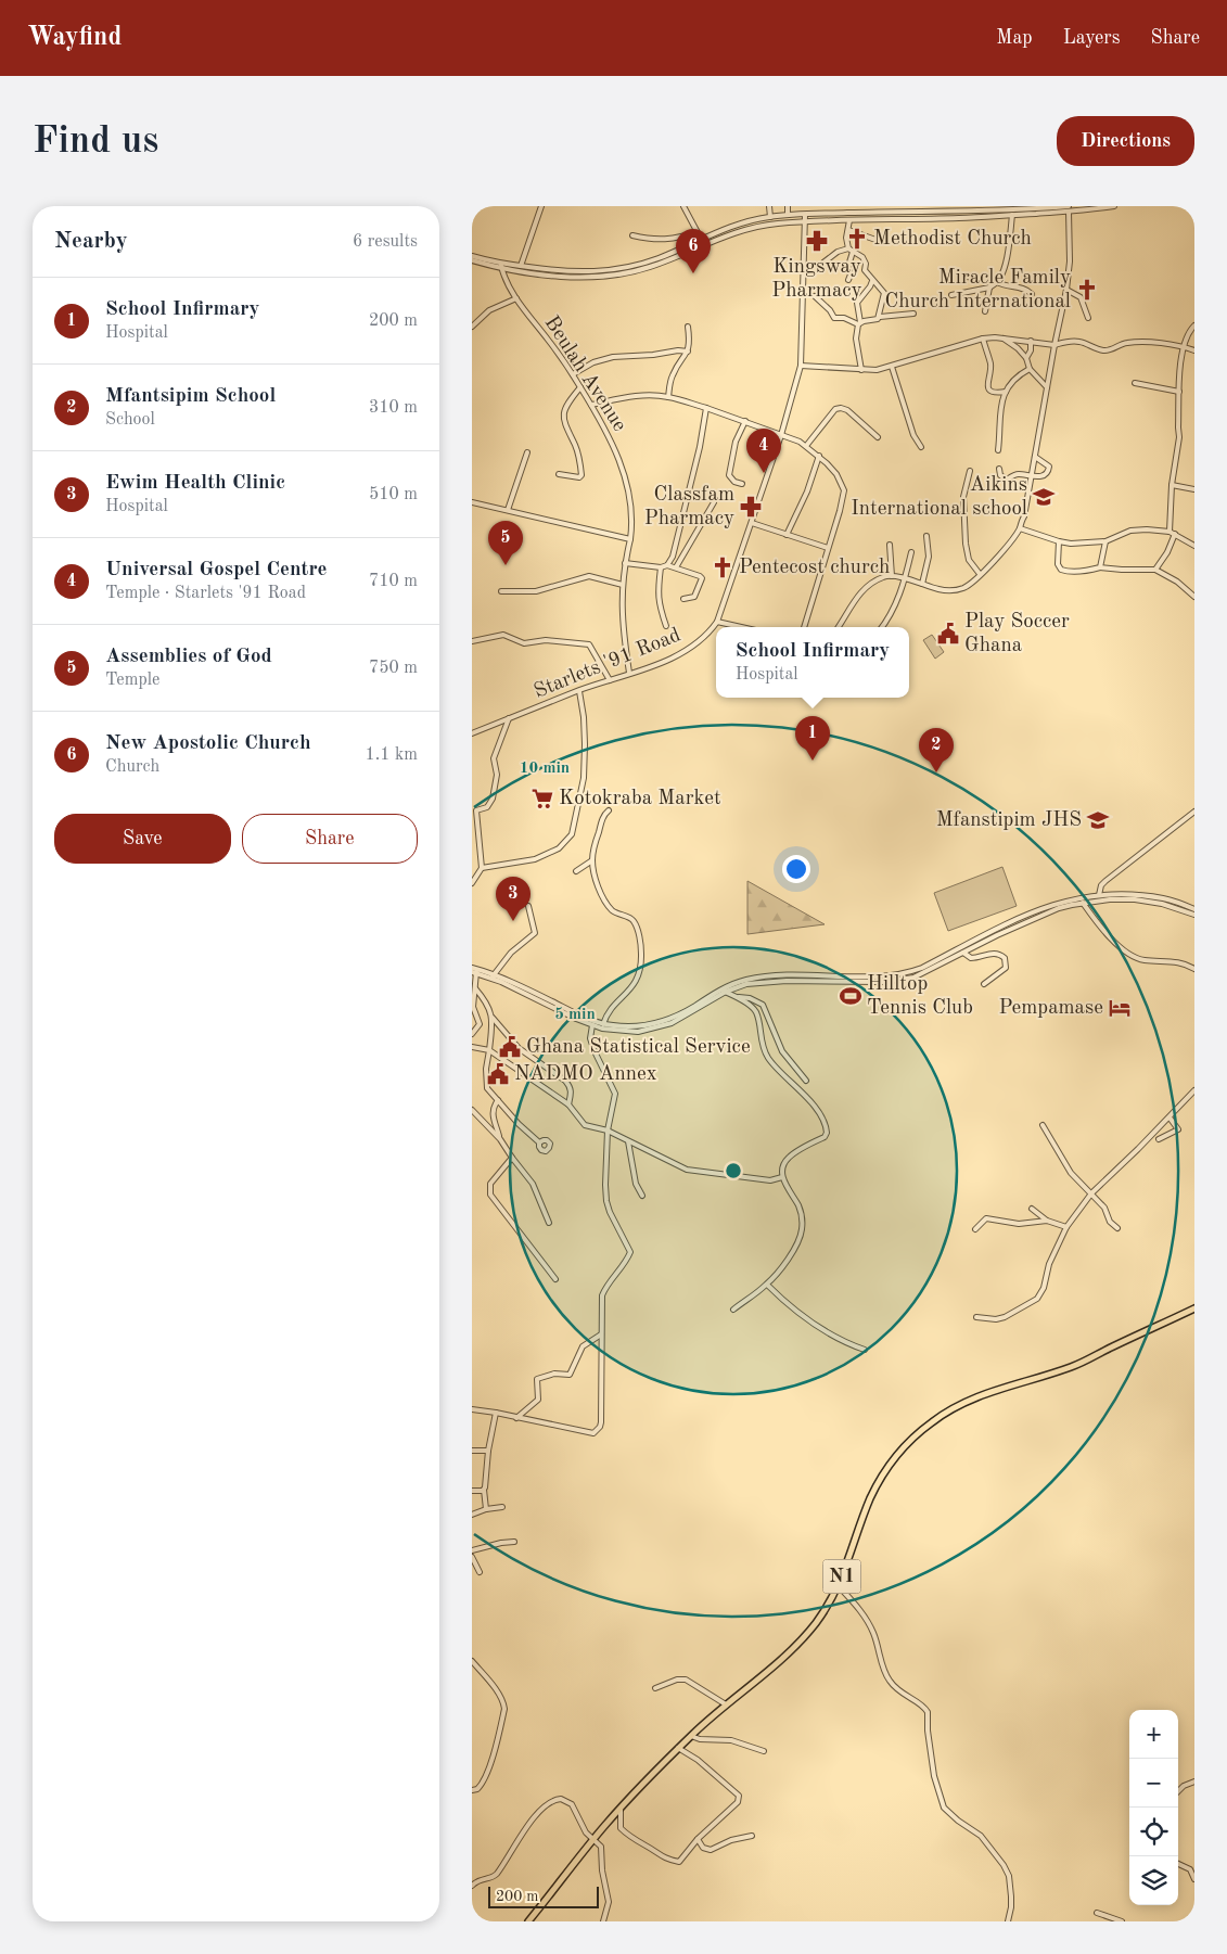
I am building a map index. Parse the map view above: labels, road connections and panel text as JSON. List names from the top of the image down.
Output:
{
  "streets": {
    "highway": ["N1"],
    "street": ["Beulah Avenue", "Starlets '91 Road"]
  },
  "crossings": [
    ["Beulah Avenue", "Starlets '91 Road"]
  ],
  "places": {
    "church": ["Methodist Church", "Miracle Family Church International", "Pentecost church"],
    "pharmacy": ["Kingsway Pharmacy", "Classfam Pharmacy"],
    "school or university": ["Aikins International school", "Mfanstipim JHS"],
    "public building": ["Play Soccer Ghana", "Ghana Statistical Service", "NADMO Annex"],
    "supermarket": ["Kotokraba Market"],
    "sports": ["Hilltop Tennis Club"],
    "hotel": ["Pempamase"]
  },
  "scale_bar": "200 m",
  "page": {
    "header": "Wayfind",
    "nav": ["Map", "Layers", "Share"],
    "buttons": [
      "Directions",
      ["Save", "Share"]
    ],
    "title": "Find us",
    "heading": ["Nearby", "6 results"],
    "pins": [
      "6",
      "4",
      "5",
      "1",
      "2",
      "3"
    ],
    "list": [
      {
        "mark": "1",
        "name": "School Infirmary",
        "note": "Hospital",
        "value": "200 m"
      },
      {
        "mark": "2",
        "name": "Mfantsipim School",
        "note": "School",
        "value": "310 m"
      },
      {
        "mark": "3",
        "name": "Ewim Health Clinic",
        "note": "Hospital",
        "value": "510 m"
      },
      {
        "mark": "4",
        "name": "Universal Gospel Centre",
        "note": "Temple · Starlets '91 Road",
        "value": "710 m"
      },
      {
        "mark": "5",
        "name": "Assemblies of God",
        "note": "Temple",
        "value": "750 m"
      },
      {
        "mark": "6",
        "name": "New Apostolic Church",
        "note": "Church",
        "value": "1.1 km"
      }
    ],
    "popup": ["School Infirmary", "Hospital"],
    "map_buttons": ["+", "−"],
    "scale": "200 m"
  },
  "rings": ["10 min", "5 min"]
}
